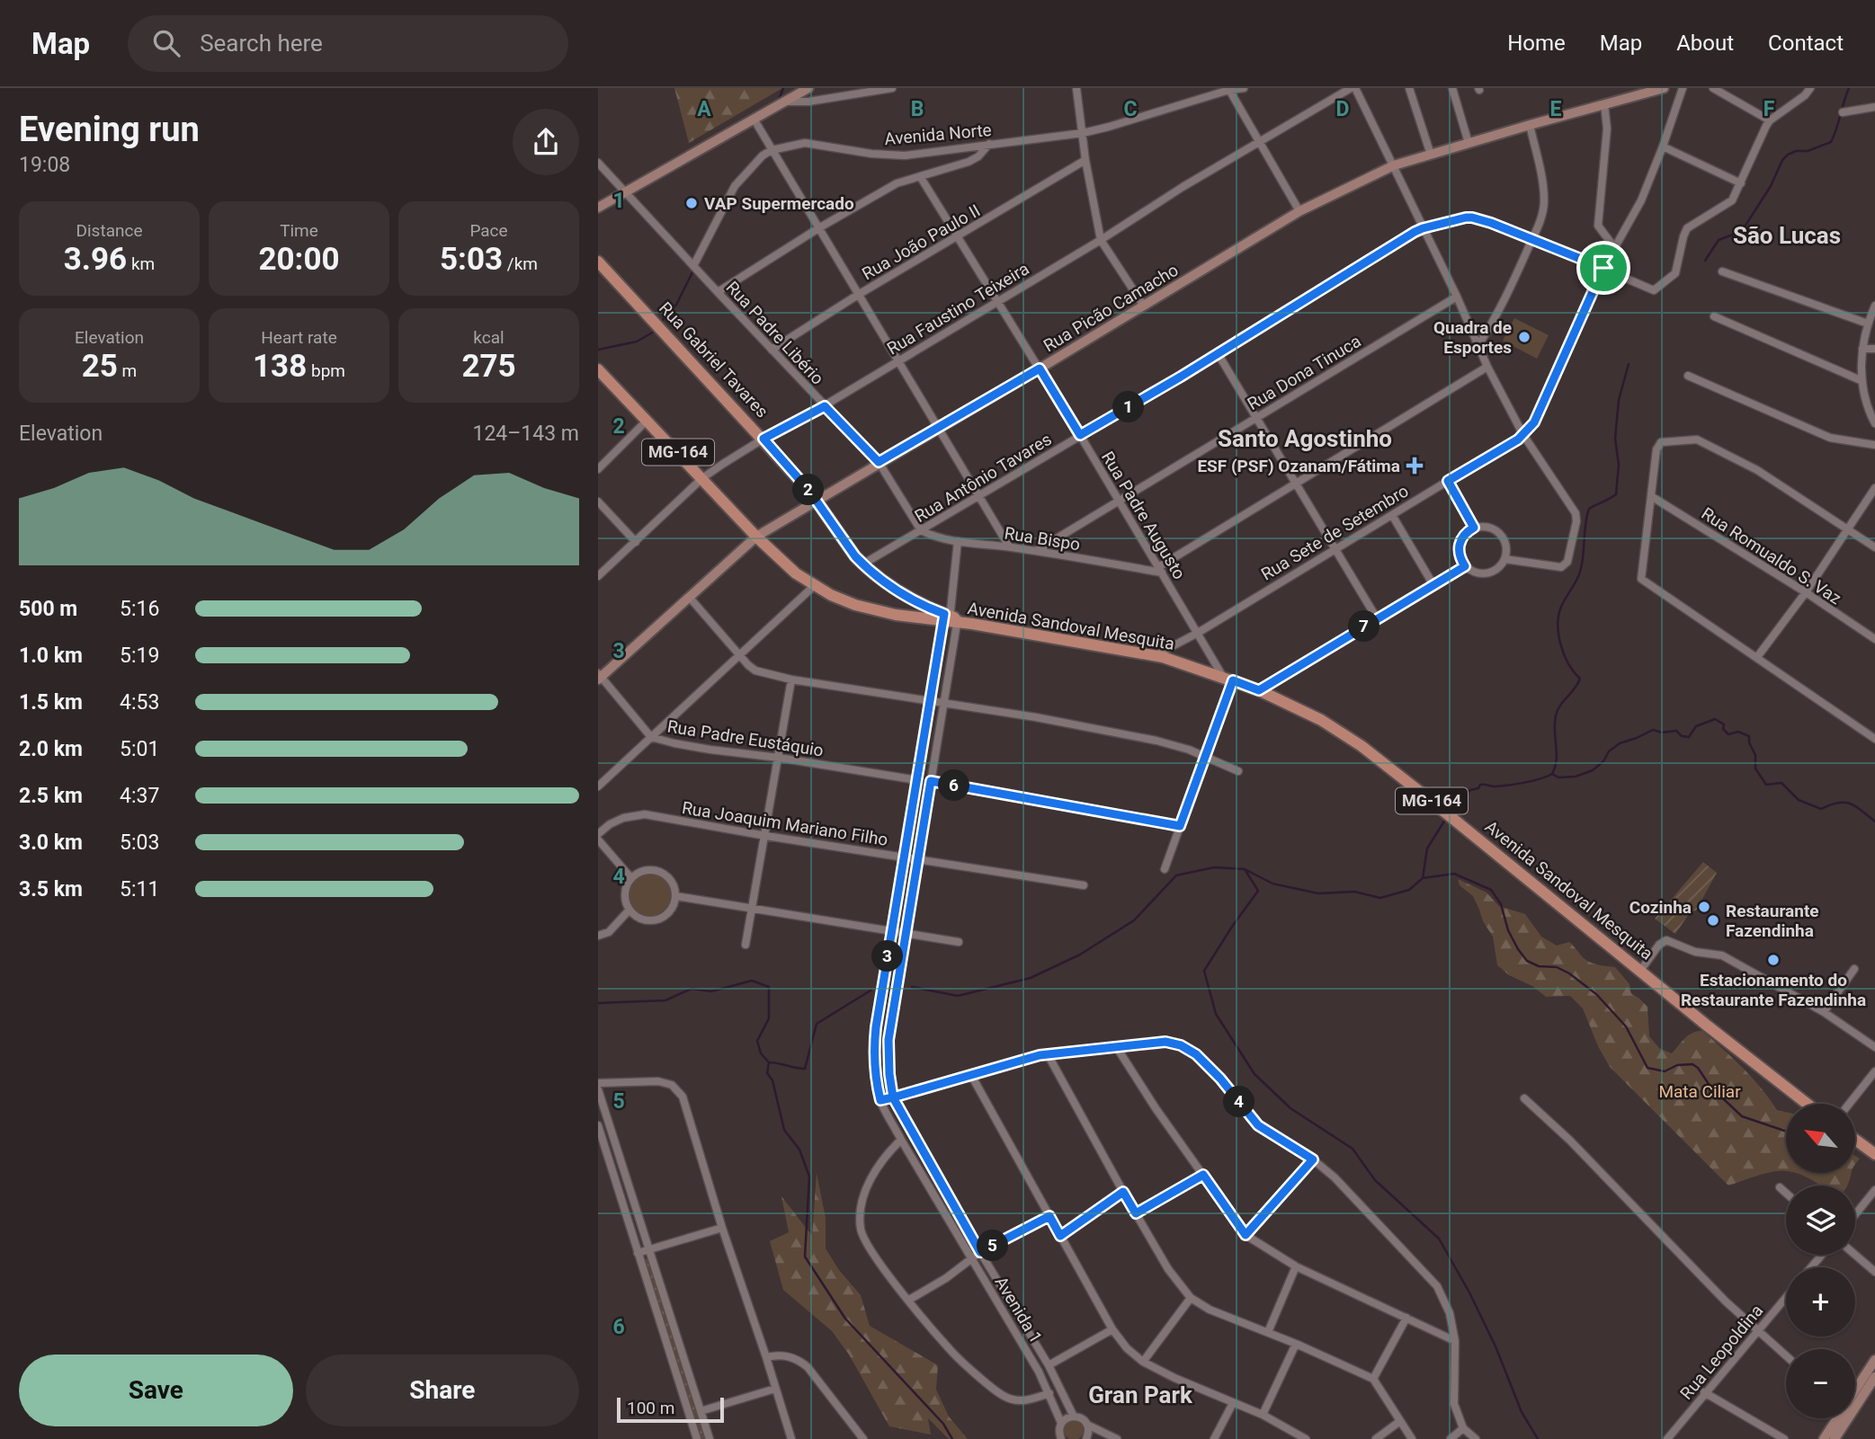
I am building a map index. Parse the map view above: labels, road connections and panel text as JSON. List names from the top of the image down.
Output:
{
  "streets": {
    "main road": ["Rua Gabriel Tavares", "MG-164", "Avenida Sandoval Mesquita"],
    "street": [
      "Avenida Norte",
      "Rua João Paulo II",
      "Rua Picão Camacho",
      "Rua Faustino Teixeira",
      "Rua Padre Libério",
      "Rua Dona Tinuca",
      "Rua Antônio Tavares",
      "Rua Padre Augusto",
      "Rua Sete de Setembro",
      "Rua Bispo",
      "Rua Romualdo S. Vaz",
      "Rua Padre Eustáquio",
      "Rua Joaquim Mariano Filho",
      "Avenida 1",
      "Rua Leopoldina"
    ]
  },
  "crossings": [
    ["Avenida Norte", "Rua Padre Libério"],
    ["Rua João Paulo II", "Rua Padre Libério"],
    ["Rua João Paulo II", "Rua Padre Augusto"],
    ["Rua Picão Camacho", "Rua Padre Libério"],
    ["Rua Picão Camacho", "Rua Gabriel Tavares"],
    ["Rua Picão Camacho", "MG-164"],
    ["Rua Picão Camacho", "Rua Padre Augusto"],
    ["Rua Picão Camacho", "Avenida Sandoval Mesquita"],
    ["Rua Picão Camacho", "Rua Padre Eustáquio"],
    ["Rua Faustino Teixeira", "Rua Padre Libério"],
    ["Rua Faustino Teixeira", "Rua Gabriel Tavares"],
    ["Rua Faustino Teixeira", "MG-164"],
    ["Rua Faustino Teixeira", "Rua Padre Augusto"],
    ["Rua Padre Libério", "Rua Antônio Tavares"],
    ["Rua Padre Libério", "Rua Bispo"],
    ["Rua Gabriel Tavares", "Rua Antônio Tavares"],
    ["Rua Gabriel Tavares", "Avenida Sandoval Mesquita"],
    ["Rua Gabriel Tavares", "Avenida 1"],
    ["Rua Dona Tinuca", "Rua Padre Augusto"],
    ["Rua Dona Tinuca", "Rua Bispo"],
    ["MG-164", "Avenida Sandoval Mesquita"],
    ["Rua Antônio Tavares", "Rua Padre Augusto"],
    ["Rua Antônio Tavares", "Rua Sete de Setembro"],
    ["Rua Antônio Tavares", "Rua Bispo"],
    ["Rua Padre Augusto", "Rua Sete de Setembro"],
    ["Rua Padre Augusto", "Rua Bispo"],
    ["Rua Padre Augusto", "Avenida Sandoval Mesquita"],
    ["Rua Sete de Setembro", "Avenida Sandoval Mesquita"],
    ["Avenida Sandoval Mesquita", "Avenida 1"],
    ["Rua Padre Eustáquio", "Avenida 1"],
    ["Rua Joaquim Mariano Filho", "Avenida 1"]
  ],
  "districts": ["São Lucas", "Santo Agostinho", "Gran Park"],
  "parks": ["Mata Ciliar"],
  "places": {
    "other": [
      "VAP Supermercado",
      "Quadra de Esportes",
      "Cozinha",
      "Restaurante Fazendinha",
      "Estacionamento do Restaurante Fazendinha"
    ],
    "health": ["ESF (PSF) Ozanam/Fátima"]
  },
  "scale_bar": "100 m",
  "north": "top left",
  "page": {
    "header": "Map",
    "search": "Search here",
    "nav": [
      "Home",
      "Map",
      "About",
      "Contact"
    ],
    "heading": ["Evening run", "19:08"],
    "stats": [
      ["Distance", "3.96 km"],
      ["Time", "20:00"],
      ["Pace", "5:03 /km"],
      ["Elevation", "25 m"],
      ["Heart rate", "138 bpm"],
      ["kcal", "275"]
    ],
    "pins": [
      "1",
      "2",
      "7",
      "6",
      "3",
      "4",
      "5"
    ],
    "chart": ["Elevation", "124–143 m"],
    "list": [
      {
        "name": "500 m",
        "note": "5:16"
      },
      {
        "name": "1.0 km",
        "note": "5:19"
      },
      {
        "name": "1.5 km",
        "note": "4:53"
      },
      {
        "name": "2.0 km",
        "note": "5:01"
      },
      {
        "name": "2.5 km",
        "note": "4:37"
      },
      {
        "name": "3.0 km",
        "note": "5:03"
      },
      {
        "name": "3.5 km",
        "note": "5:11"
      }
    ],
    "map_buttons": ["+", "−"],
    "buttons": ["Save", "Share"],
    "scale": "100 m"
  },
  "grid": {
    "columns": [
      "A",
      "B",
      "C",
      "D",
      "E",
      "F"
    ],
    "rows": [
      "1",
      "2",
      "3",
      "4",
      "5",
      "6"
    ]
  }
}
